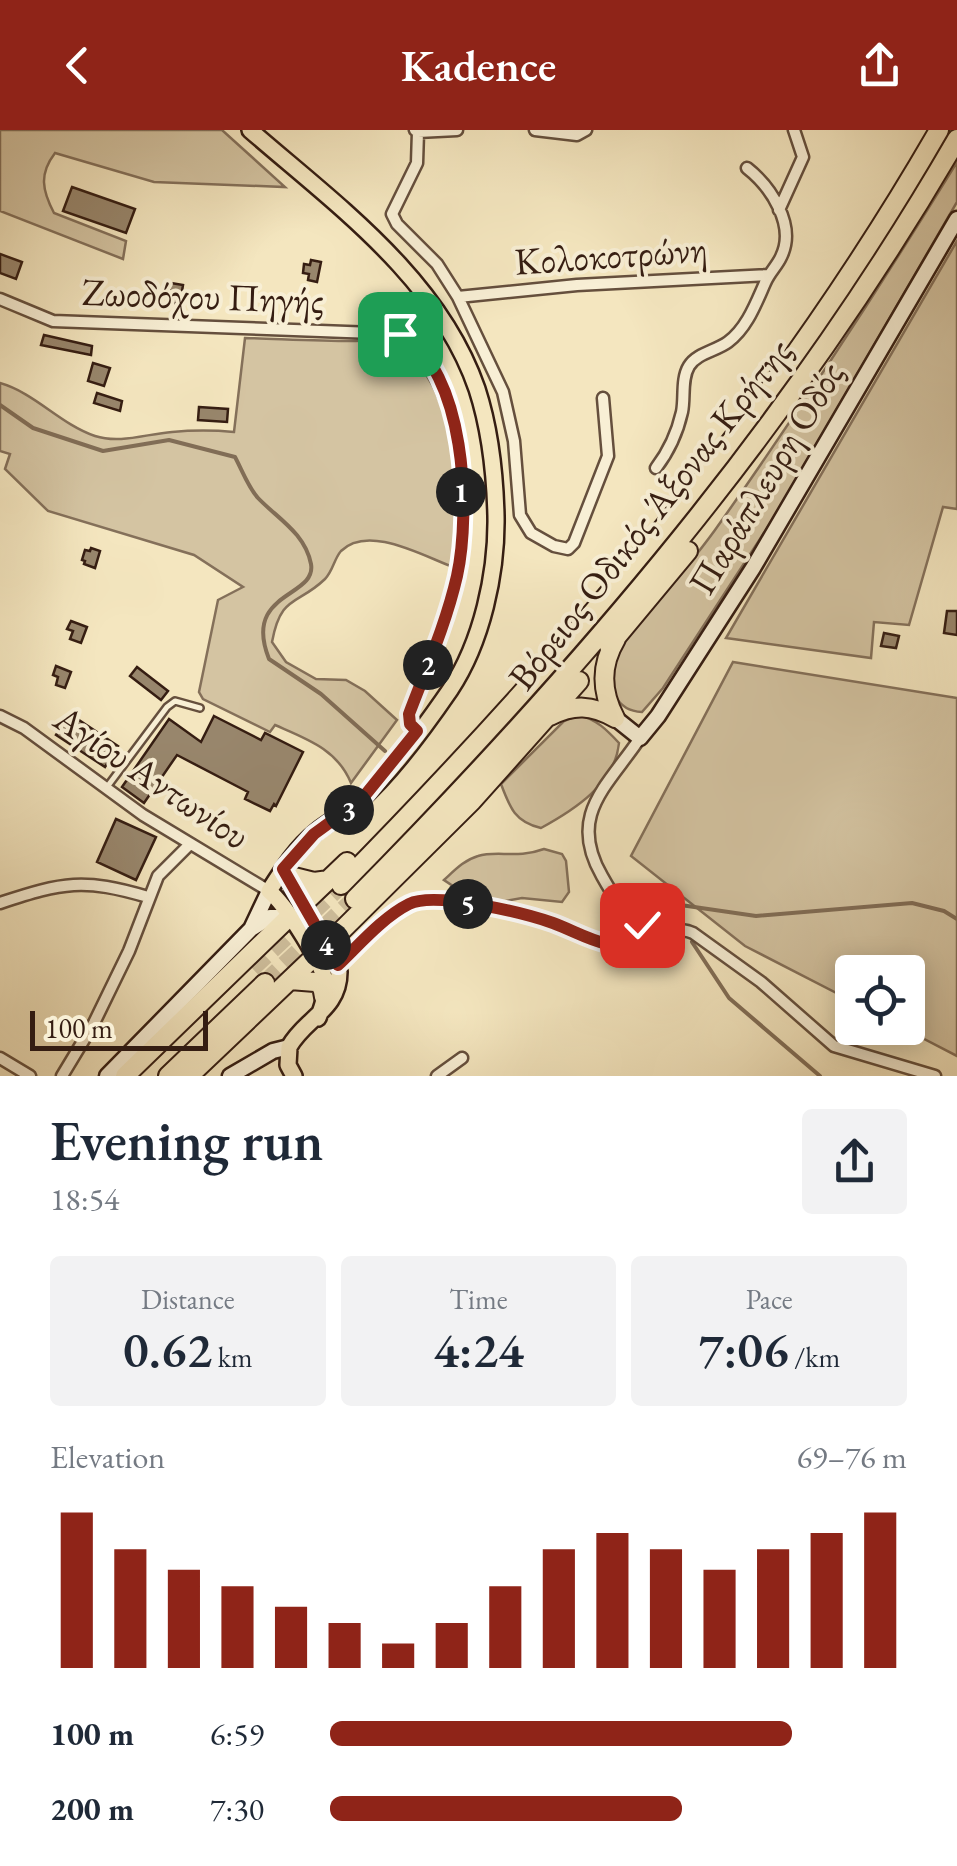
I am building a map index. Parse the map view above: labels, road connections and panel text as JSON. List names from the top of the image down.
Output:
{
  "streets": {
    "highway": ["Βόρειος Οδικός Άξονας Κρήτης"],
    "street": [
      "Κολοκοτρώνη",
      "Ζωοδόχου Πηγής",
      "Παράπλευρη Οδός",
      "Αγίου Αντωνίου"
    ]
  },
  "scale_bar": "100 m",
  "page": {
    "header": "Kadence",
    "pins": [
      "1",
      "2",
      "3",
      "5",
      "4"
    ],
    "scale": "100 m",
    "heading": ["Evening run", "18:54"],
    "stats": [
      ["Distance", "0.62 km"],
      ["Time", "4:24"],
      ["Pace", "7:06 /km"]
    ],
    "chart": ["Elevation", "69–76 m"],
    "list": [
      {
        "name": "100 m",
        "note": "6:59"
      },
      {
        "name": "200 m",
        "note": "7:30"
      }
    ]
  }
}
